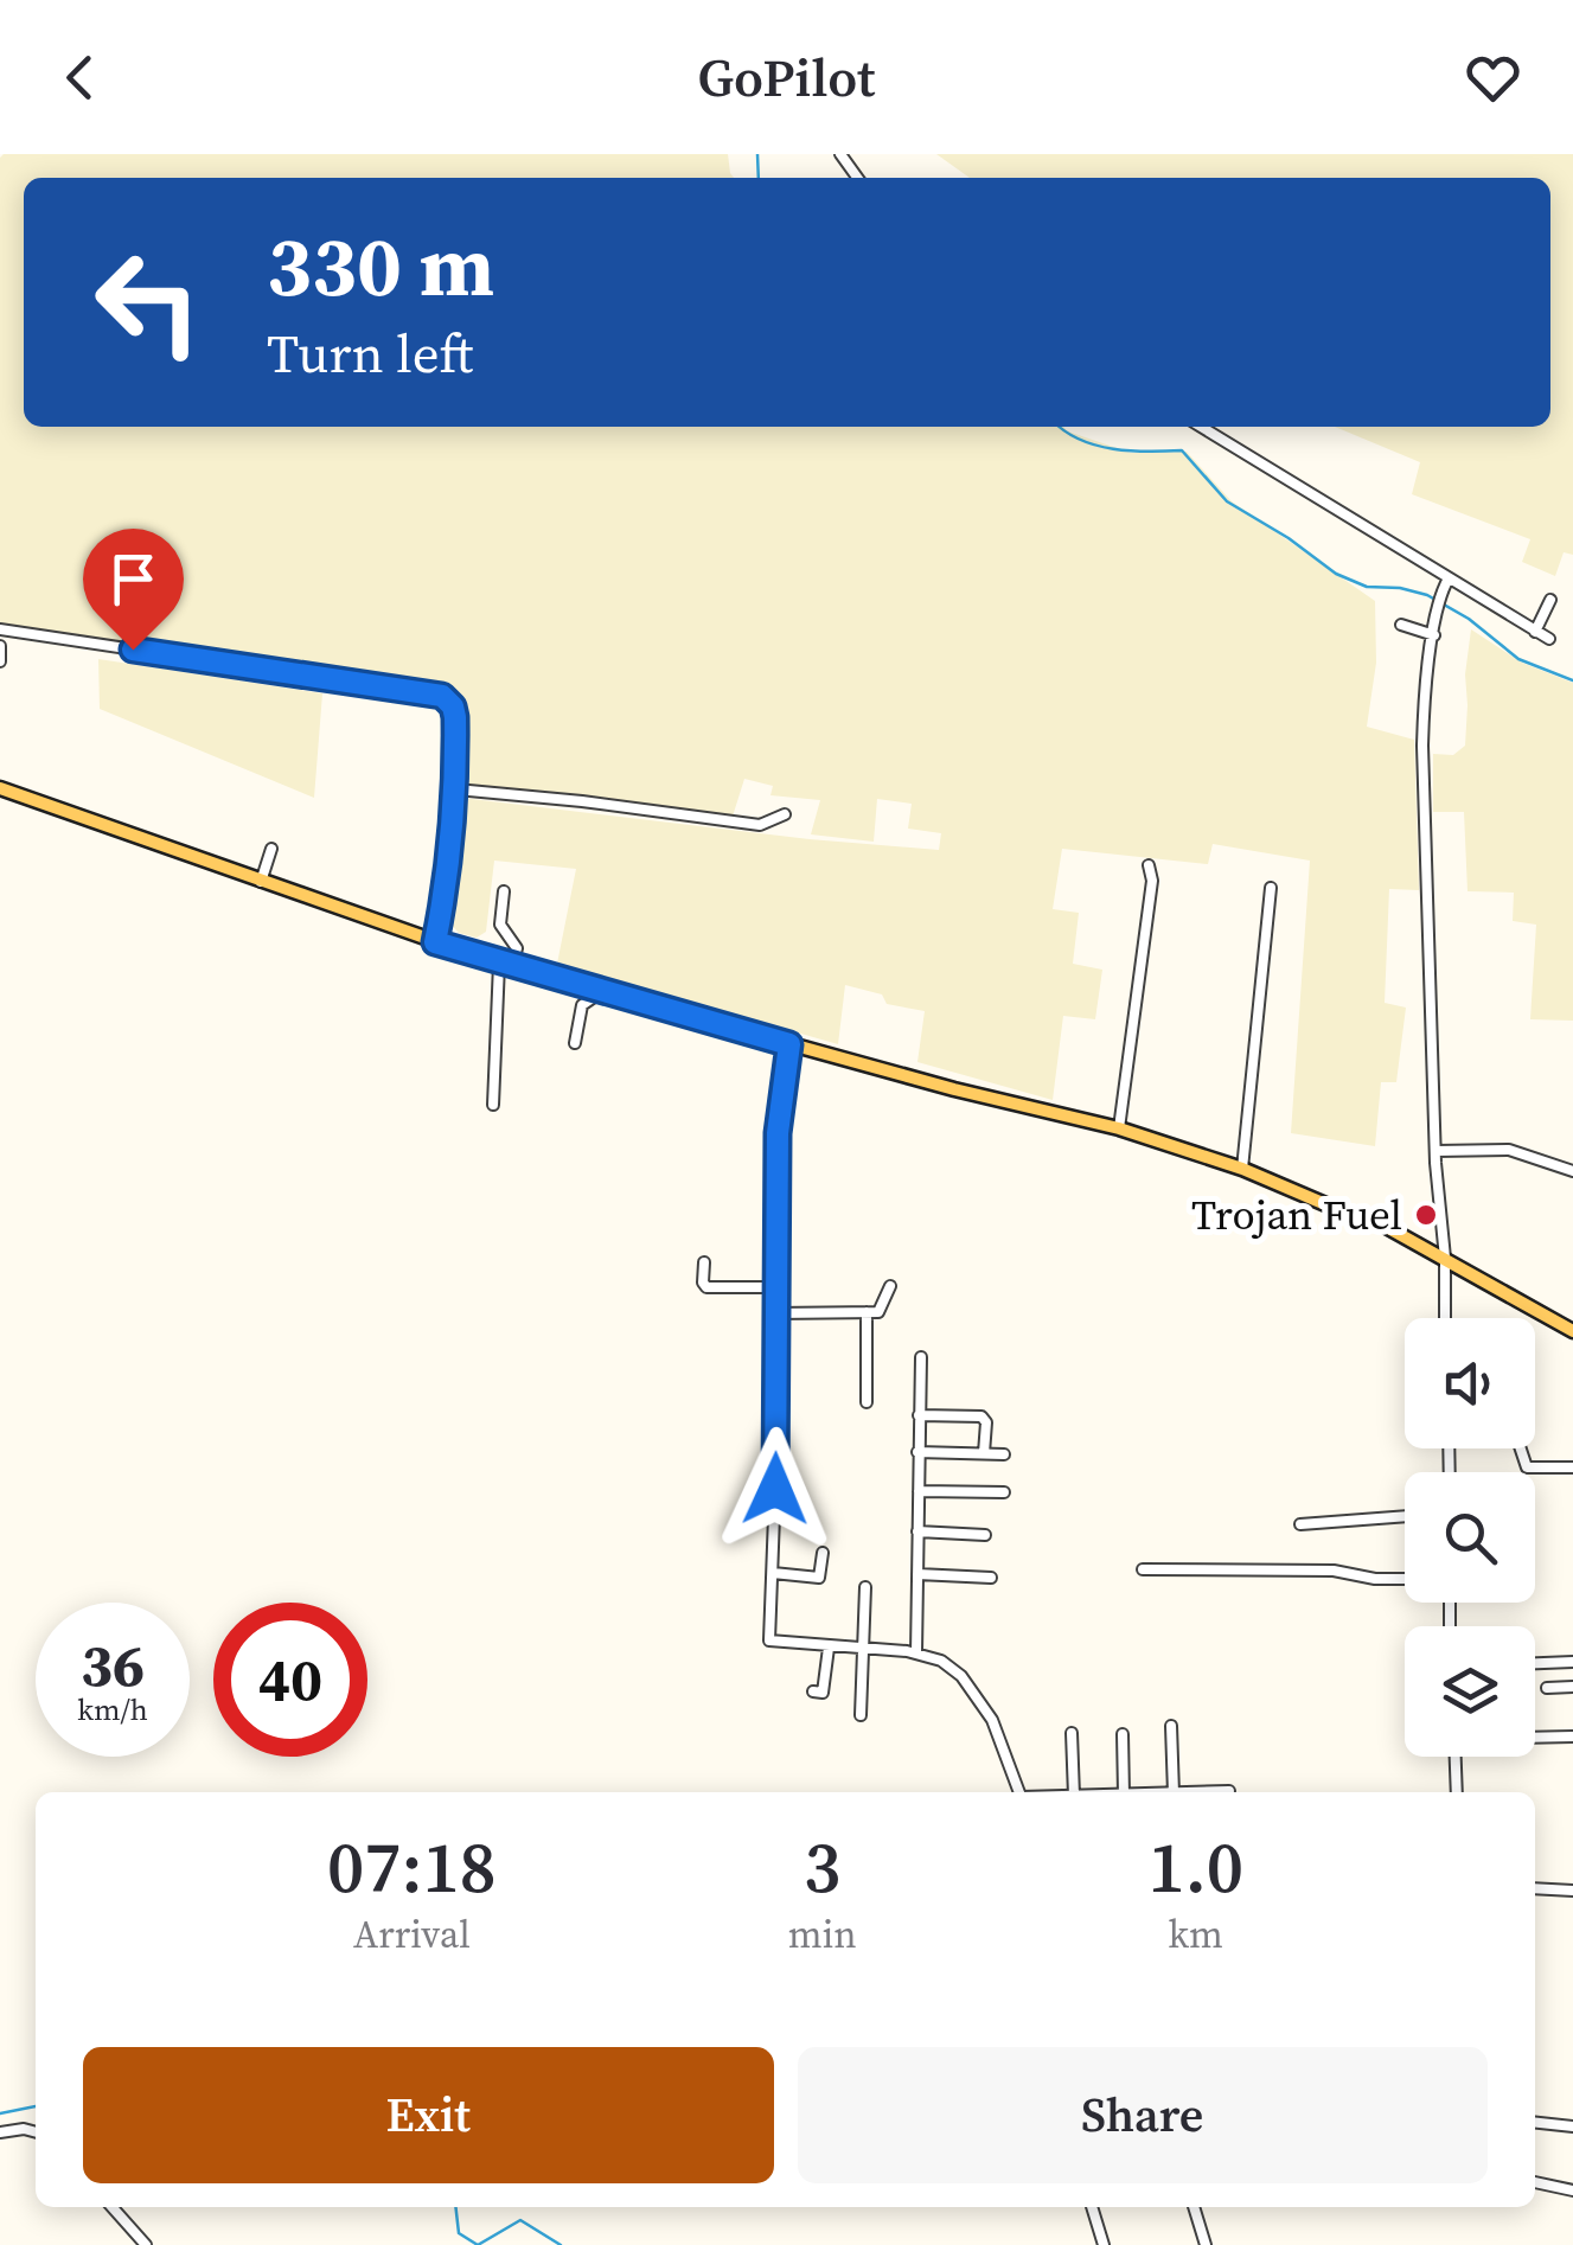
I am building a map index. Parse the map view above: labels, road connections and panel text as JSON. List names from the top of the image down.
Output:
{
  "places": ["Trojan Fuel"],
  "page": {
    "header": "GoPilot",
    "turn": ["330 m", "Turn left"],
    "speed": "36 km/h",
    "limit": "40",
    "eta": [
      "07:18",
      "Arrival",
      "3",
      "min",
      "1.0",
      "km"
    ],
    "buttons": ["Exit", "Share"]
  }
}
